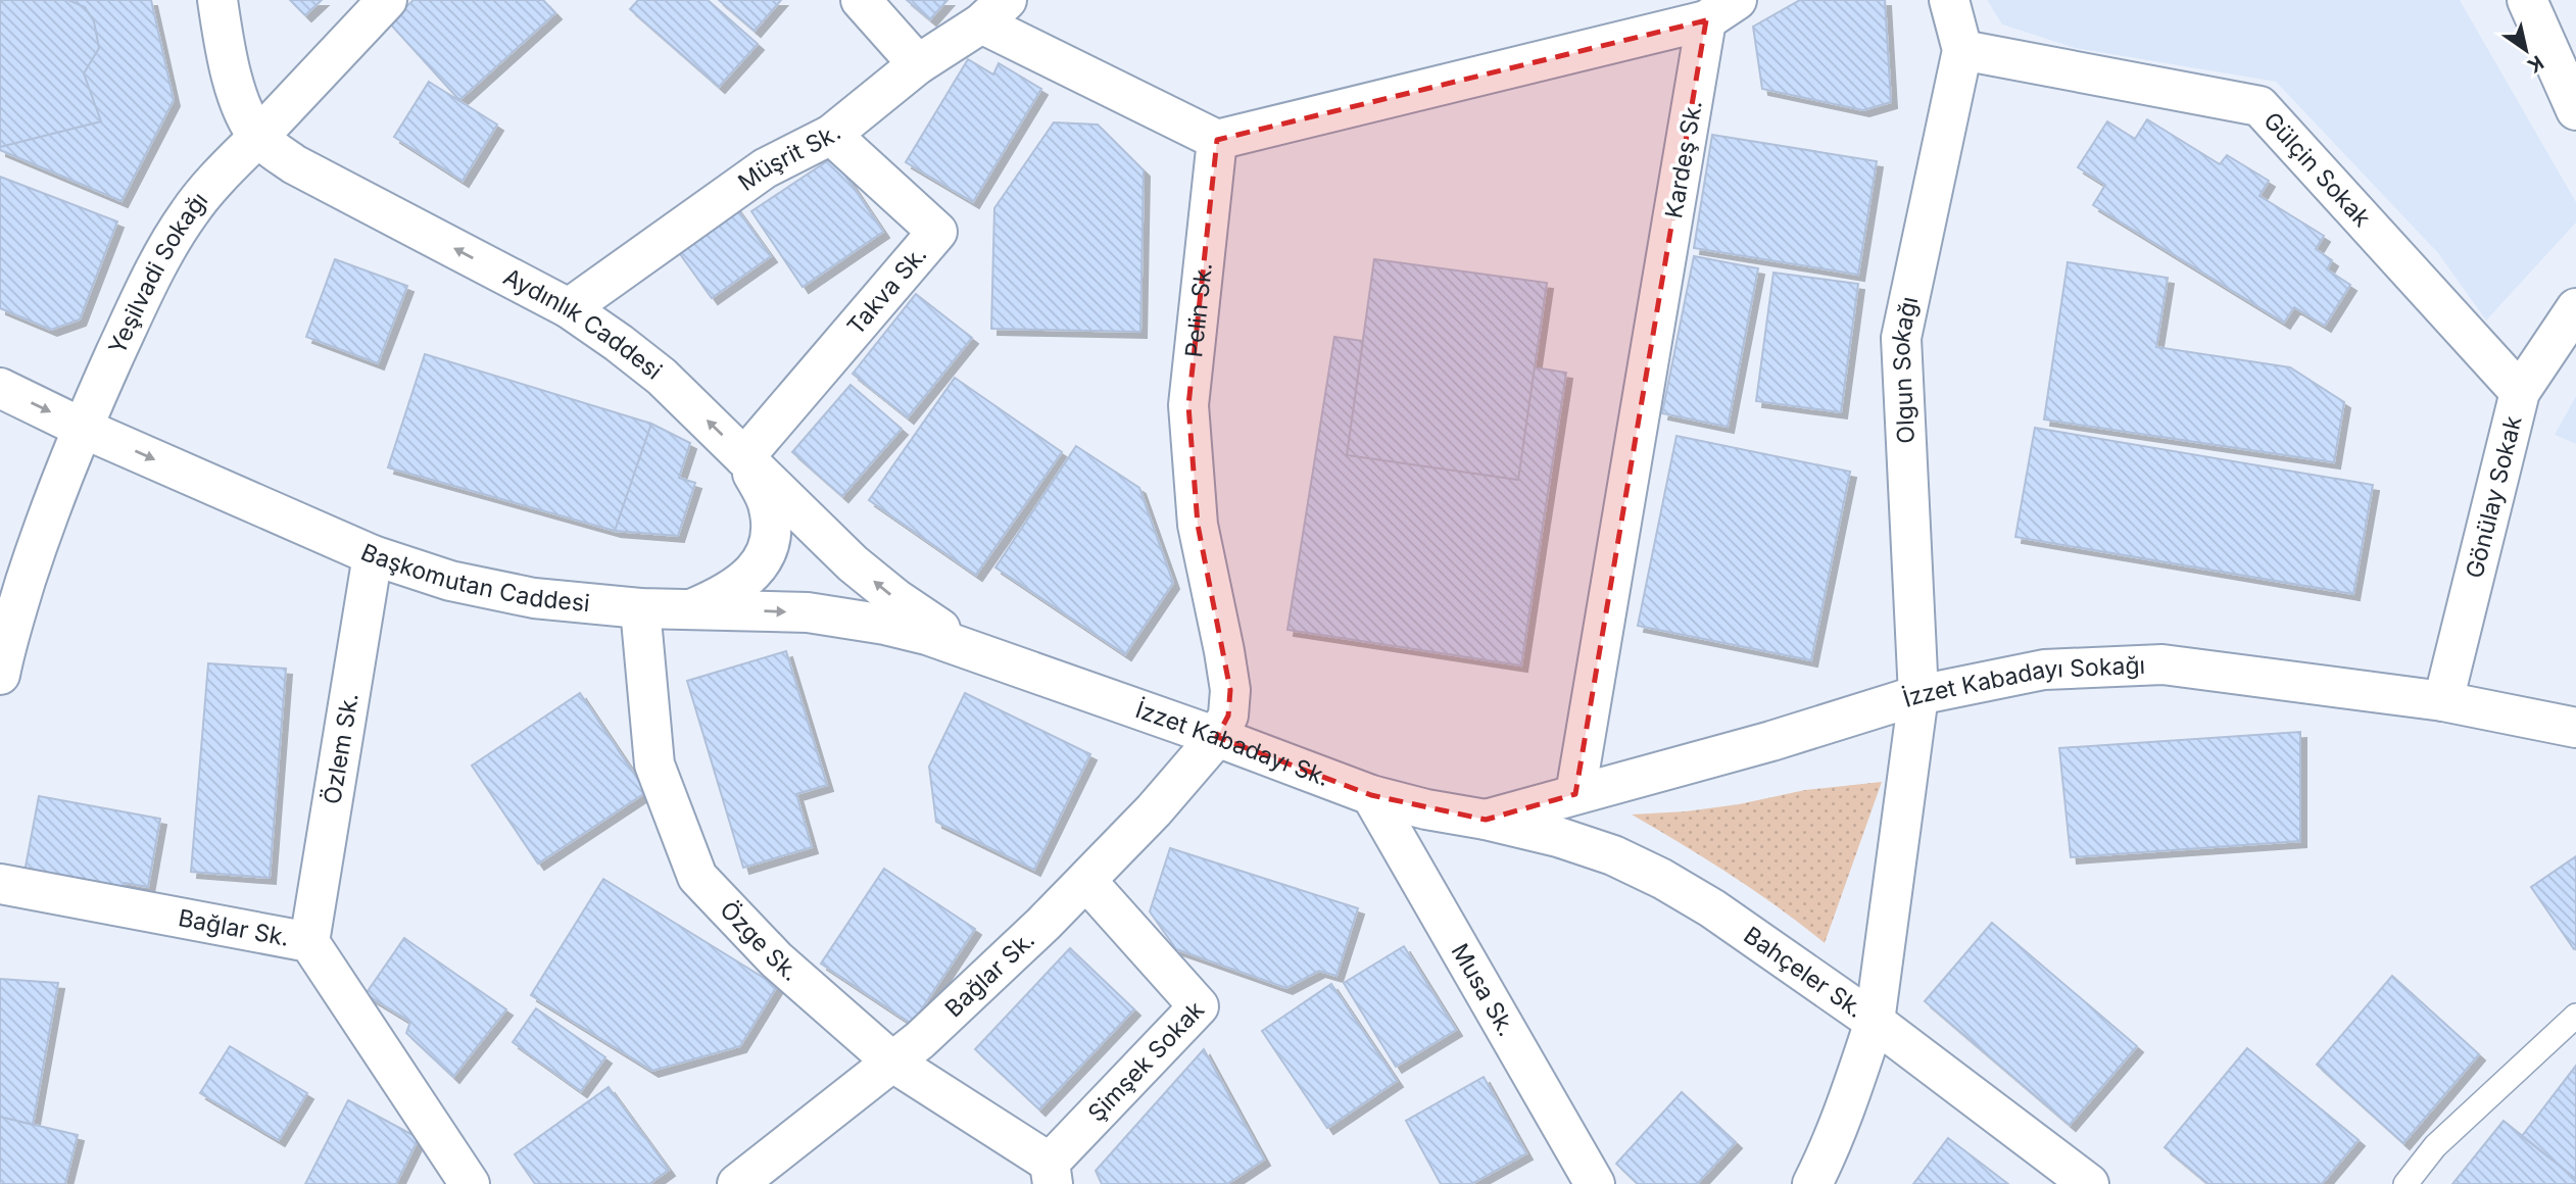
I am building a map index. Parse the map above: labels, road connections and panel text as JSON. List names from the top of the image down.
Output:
{
  "streets": {
    "street": [
      "Müşrit Sk.",
      "Kardeş Sk.",
      "Gülçin Sokak",
      "Yeşilvadi Sokağı",
      "Takva Sk.",
      "Pelin Sk.",
      "Aydınlık Caddesi",
      "Olgun Sokağı",
      "Gönülay Sokak",
      "Başkomutan Caddesi",
      "İzzet Kabadayı Sokağı",
      "İzzet Kabadayı Sk.",
      "Özlem Sk.",
      "Bağlar Sk.",
      "Özge Sk.",
      "Bahçeler Sk.",
      "Musa Sk.",
      "Şimşek Sokak"
    ]
  },
  "crossings": [
    ["Müşrit Sk.", "Takva Sk."],
    ["Müşrit Sk.", "Aydınlık Caddesi"],
    ["Kardeş Sk.", "Pelin Sk."],
    ["Kardeş Sk.", "İzzet Kabadayı Sokağı"],
    ["Gülçin Sokak", "Olgun Sokağı"],
    ["Gülçin Sokak", "Gönülay Sokak"],
    ["Yeşilvadi Sokağı", "Aydınlık Caddesi"],
    ["Yeşilvadi Sokağı", "Başkomutan Caddesi"],
    ["Takva Sk.", "Aydınlık Caddesi"],
    ["Pelin Sk.", "İzzet Kabadayı Sk."],
    ["Pelin Sk.", "Bağlar Sk."],
    ["Aydınlık Caddesi", "Başkomutan Caddesi"],
    ["Aydınlık Caddesi", "İzzet Kabadayı Sk."],
    ["Olgun Sokağı", "İzzet Kabadayı Sokağı"],
    ["Olgun Sokağı", "Bahçeler Sk."],
    ["Gönülay Sokak", "İzzet Kabadayı Sokağı"],
    ["Başkomutan Caddesi", "İzzet Kabadayı Sk."],
    ["Başkomutan Caddesi", "Özlem Sk."],
    ["Başkomutan Caddesi", "Özge Sk."],
    ["İzzet Kabadayı Sokağı", "İzzet Kabadayı Sk."],
    ["İzzet Kabadayı Sokağı", "Bahçeler Sk."],
    ["İzzet Kabadayı Sk.", "Bağlar Sk."],
    ["İzzet Kabadayı Sk.", "Bahçeler Sk."],
    ["İzzet Kabadayı Sk.", "Musa Sk."],
    ["Özlem Sk.", "Bağlar Sk."],
    ["Bağlar Sk.", "Özge Sk."],
    ["Bağlar Sk.", "Şimşek Sokak"],
    ["Özge Sk.", "Şimşek Sokak"]
  ],
  "one_way": ["Aydınlık Caddesi", "Başkomutan Caddesi"],
  "north": "bottom right"
}
